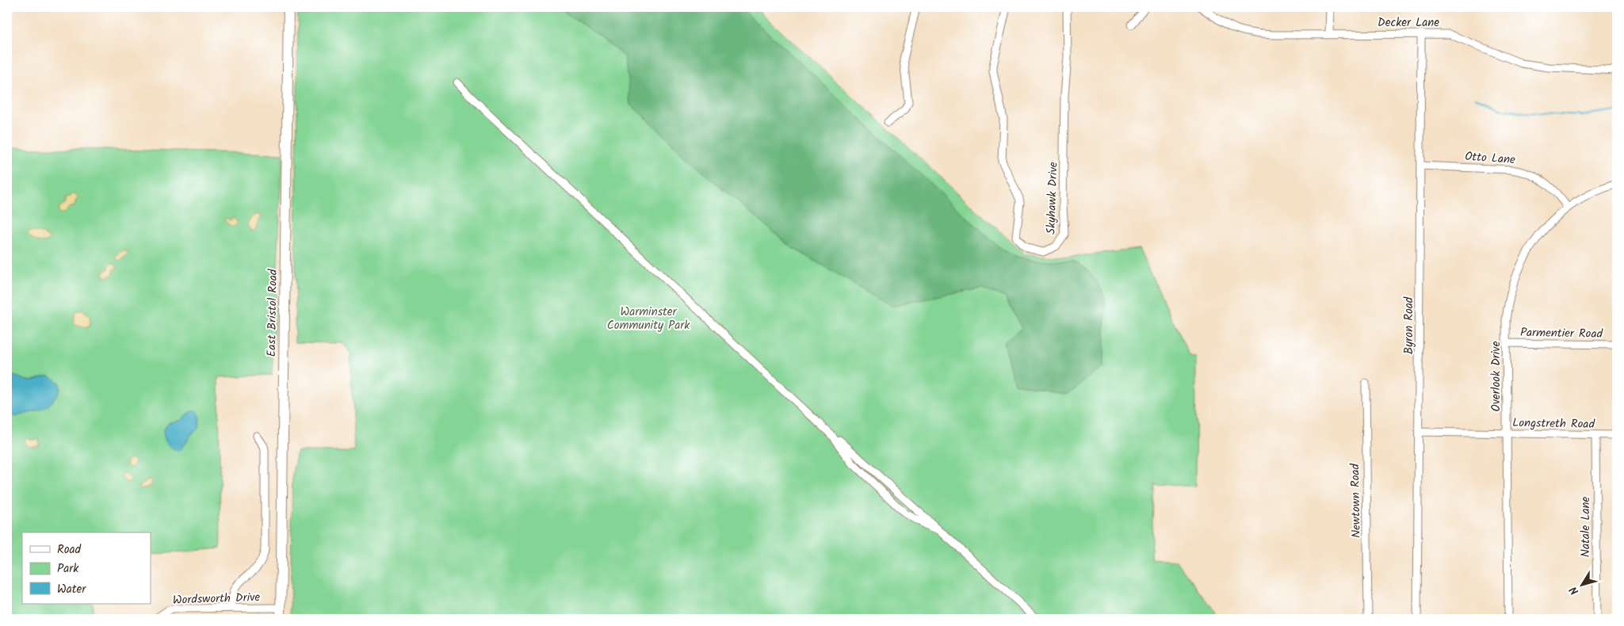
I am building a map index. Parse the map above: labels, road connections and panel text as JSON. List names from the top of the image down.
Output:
{
  "streets": {
    "main road": ["East Bristol Road"],
    "street": [
      "Decker Lane",
      "Otto Lane",
      "Skyhawk Drive",
      "Byron Road",
      "Parmentier Road",
      "Overlook Drive",
      "Longstreth Road",
      "Newtown Road",
      "Natale Lane",
      "Wordsworth Drive"
    ]
  },
  "crossings": [
    ["Decker Lane", "Byron Road"],
    ["Otto Lane", "Byron Road"],
    ["Otto Lane", "Overlook Drive"],
    ["East Bristol Road", "Wordsworth Drive"],
    ["Byron Road", "Longstreth Road"],
    ["Parmentier Road", "Overlook Drive"],
    ["Overlook Drive", "Longstreth Road"],
    ["Longstreth Road", "Natale Lane"]
  ],
  "parks": ["Warminster Community Park"],
  "legend": ["Road", "Park", "Water"],
  "north": "bottom left"
}
